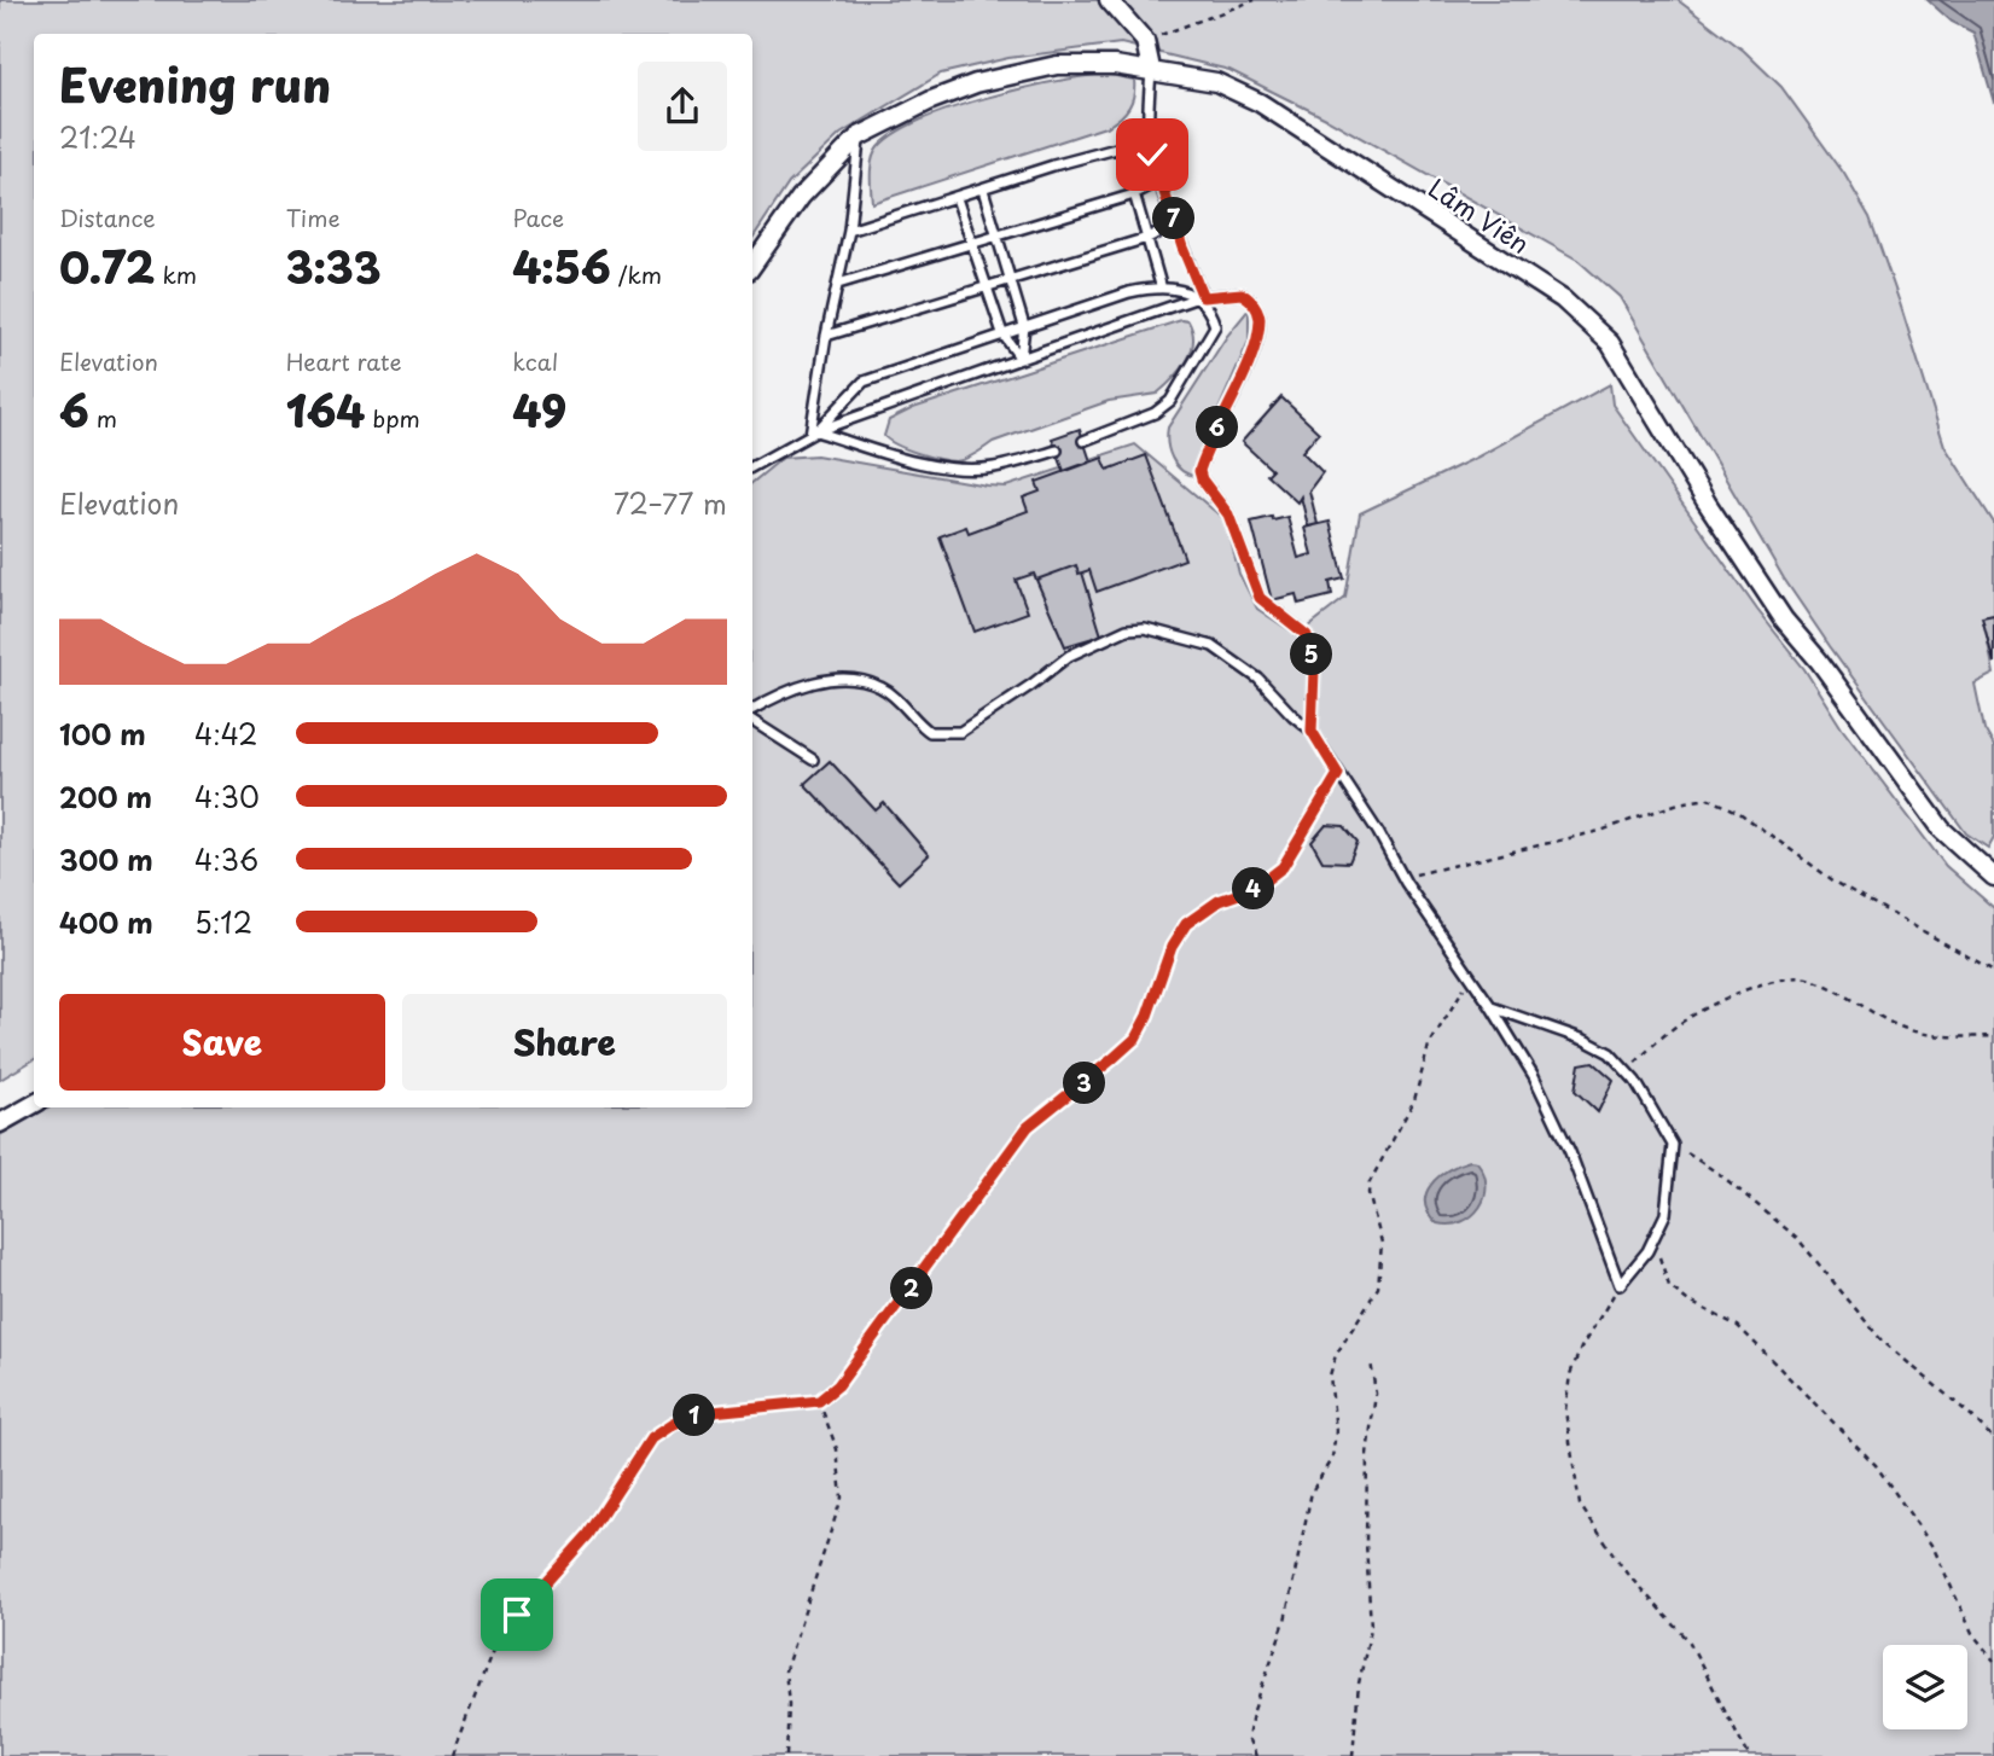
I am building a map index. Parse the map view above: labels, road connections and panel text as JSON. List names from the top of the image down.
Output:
{
  "streets": {
    "street": ["Lâm Viên"]
  },
  "page": {
    "heading": ["Evening run", "21:24"],
    "stats": [
      ["Distance", "0.72 km"],
      ["Time", "3:33"],
      ["Pace", "4:56 /km"],
      ["Elevation", "6 m"],
      ["Heart rate", "164 bpm"],
      ["kcal", "49"]
    ],
    "pins": [
      "7",
      "6",
      "5",
      "4",
      "3",
      "2",
      "1"
    ],
    "chart": ["Elevation", "72–77 m"],
    "list": [
      {
        "name": "100 m",
        "note": "4:42"
      },
      {
        "name": "200 m",
        "note": "4:30"
      },
      {
        "name": "300 m",
        "note": "4:36"
      },
      {
        "name": "400 m",
        "note": "5:12"
      }
    ],
    "buttons": ["Save", "Share"]
  }
}
